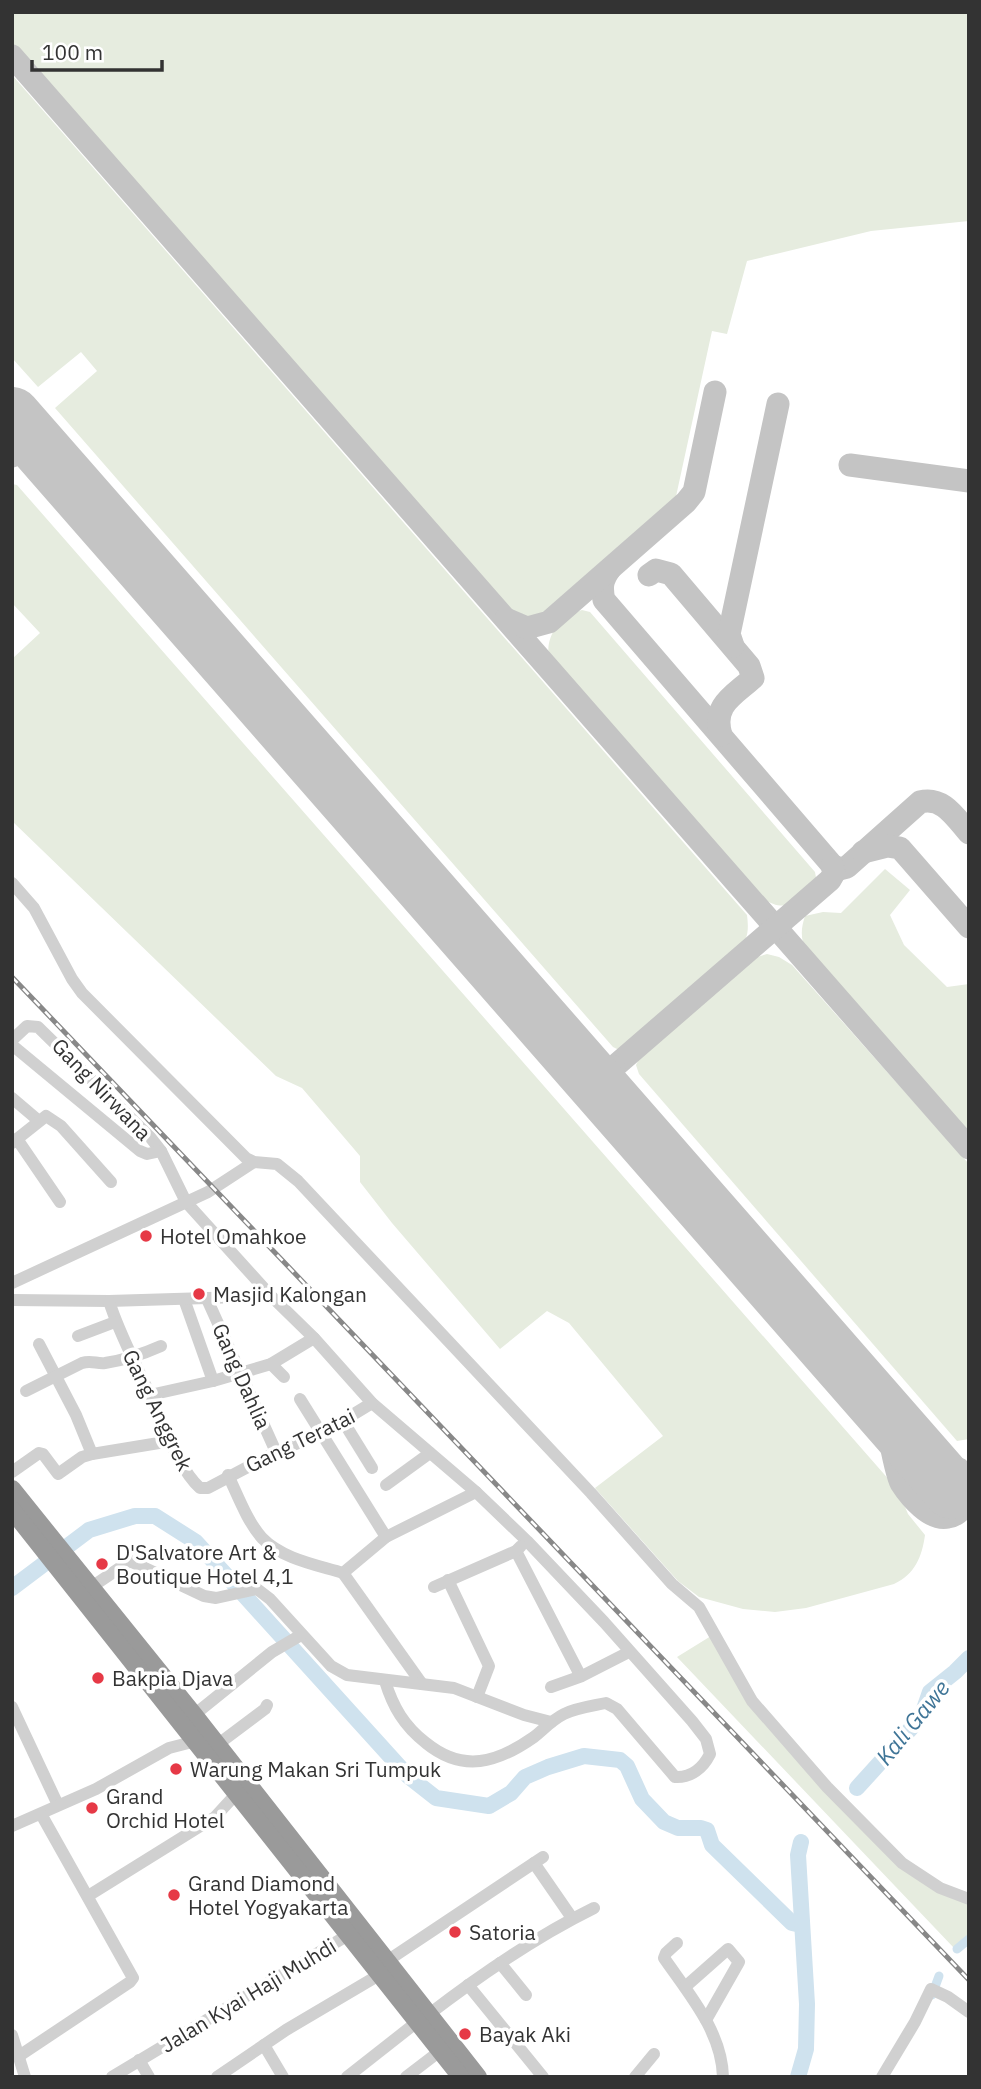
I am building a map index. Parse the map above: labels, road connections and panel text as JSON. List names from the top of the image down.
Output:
{
  "streets": {
    "street": [
      "Gang Nirwana",
      "Gang Dahlia",
      "Gang Anggrek",
      "Gang Teratai",
      "Jalan Kyai Haji Muhdi"
    ]
  },
  "crossings": [
    ["Gang Nirwana", "Gang Teratai"],
    ["Gang Dahlia", "Gang Teratai"],
    ["Gang Anggrek", "Gang Teratai"]
  ],
  "water": ["Kali Gawe"],
  "places": [
    "Hotel Omahkoe",
    "Masjid Kalongan",
    "D'Salvatore Art & Boutique Hotel 4,1",
    "Bakpia Djava",
    "Warung Makan Sri Tumpuk",
    "Grand Orchid Hotel",
    "Grand Diamond Hotel Yogyakarta",
    "Satoria",
    "Bayak Aki"
  ],
  "scale_bar": "100 m"
}
